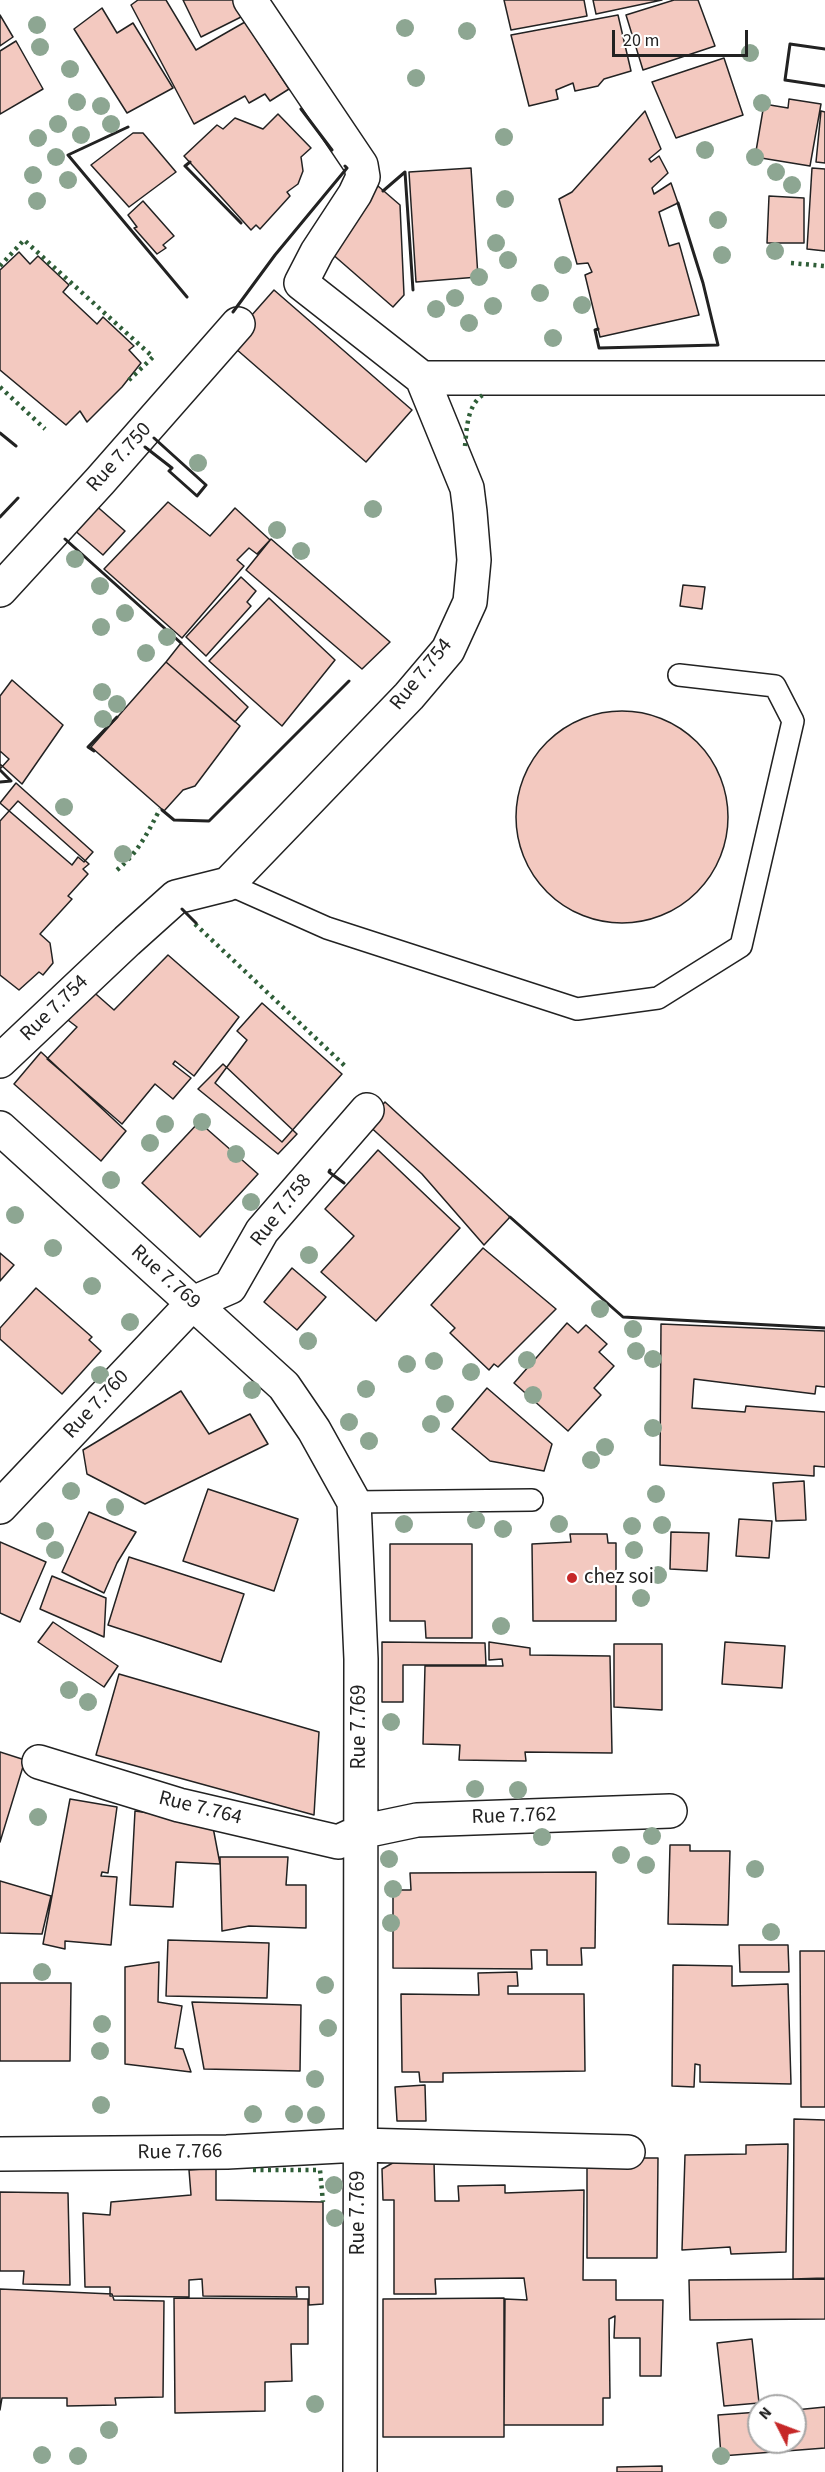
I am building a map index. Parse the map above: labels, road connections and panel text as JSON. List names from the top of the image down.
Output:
{
  "streets": {
    "street": [
      "Rue 7.750",
      "Rue 7.754",
      "Rue 7.758",
      "Rue 7.769",
      "Rue 7.760",
      "Rue 7.764",
      "Rue 7.762",
      "Rue 7.766"
    ]
  },
  "crossings": [
    ["Rue 7.758", "Rue 7.769"],
    ["Rue 7.758", "Rue 7.760"],
    ["Rue 7.769", "Rue 7.760"],
    ["Rue 7.769", "Rue 7.764"],
    ["Rue 7.769", "Rue 7.762"],
    ["Rue 7.769", "Rue 7.766"],
    ["Rue 7.764", "Rue 7.762"]
  ],
  "places": ["chez soi"],
  "scale_bar": "20 m",
  "north": "top left"
}
